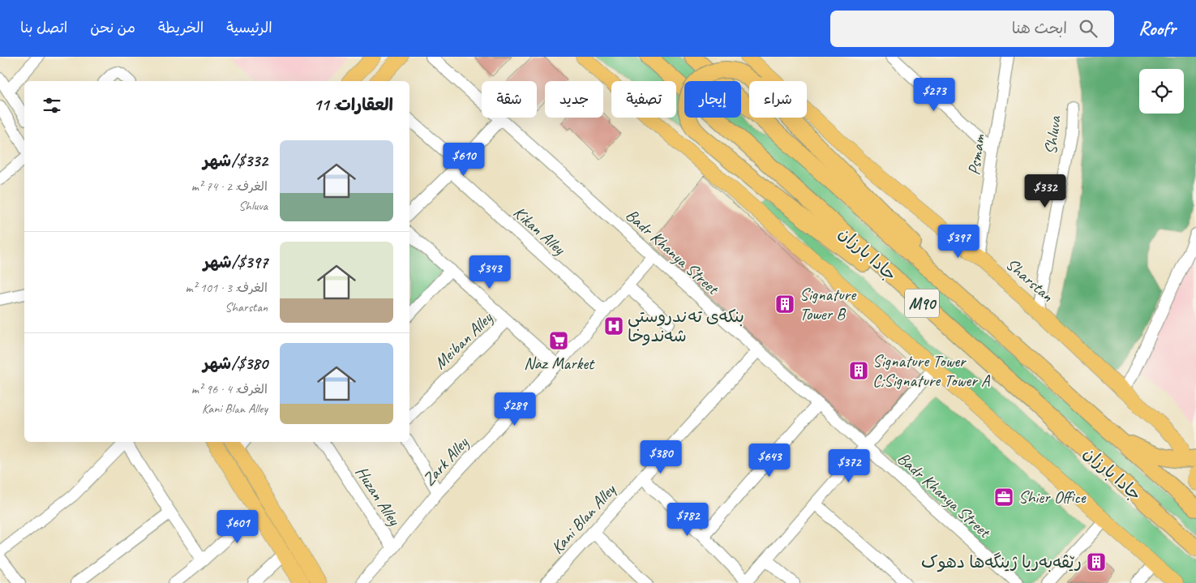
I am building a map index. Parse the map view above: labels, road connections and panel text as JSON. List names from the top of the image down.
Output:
{
  "streets": {
    "highway": ["جادا بارزان", "M90"],
    "main road": ["Sharstan"],
    "street": [
      "Shluva",
      "Psmam",
      "Kikan Alley",
      "Badr Khanya Street",
      "Meiban Alley",
      "Zark Alley",
      "Huzan Alley",
      "Kani Blan Alley"
    ]
  },
  "crossings": [
    ["Shluva", "Sharstan"],
    ["Psmam", "Sharstan"],
    ["Kikan Alley", "Zark Alley"],
    ["Badr Khanya Street", "Zark Alley"],
    ["Badr Khanya Street", "Kani Blan Alley"],
    ["Zark Alley", "Huzan Alley"]
  ],
  "places": {
    "building": ["Signature Tower B", "Signature Tower C;Signature Tower A", "رێڤه‌به‌ریا ژینگەها دهوک"],
    "hospital": ["بنکەی تەندروستی شەندوخا"],
    "supermarket": ["Naz Market"],
    "office": ["Shier Office"]
  },
  "page": {
    "header": "Roofr",
    "search": "ابحث هنا",
    "nav": [
      "الرئيسية",
      "الخريطة",
      "من نحن",
      "اتصل بنا"
    ],
    "price": [
      "$273",
      "$610",
      "$332",
      "$397",
      "$343",
      "$289",
      "$380",
      "$643",
      "$372",
      "$782",
      "$601"
    ],
    "chip": [
      "شراء",
      "إيجار",
      "تصفية",
      "جديد",
      "شقة"
    ],
    "heading": "العقارات: 11",
    "list": [
      {
        "name": "$332/شهر",
        "note": "الغرف: 2 · 74 m² · Shluva"
      },
      {
        "name": "$397/شهر",
        "note": "الغرف: 3 · 101 m² · Sharstan"
      },
      {
        "name": "$380/شهر",
        "note": "الغرف: 4 · 96 m² · Kani Blan Alley"
      }
    ]
  }
}
